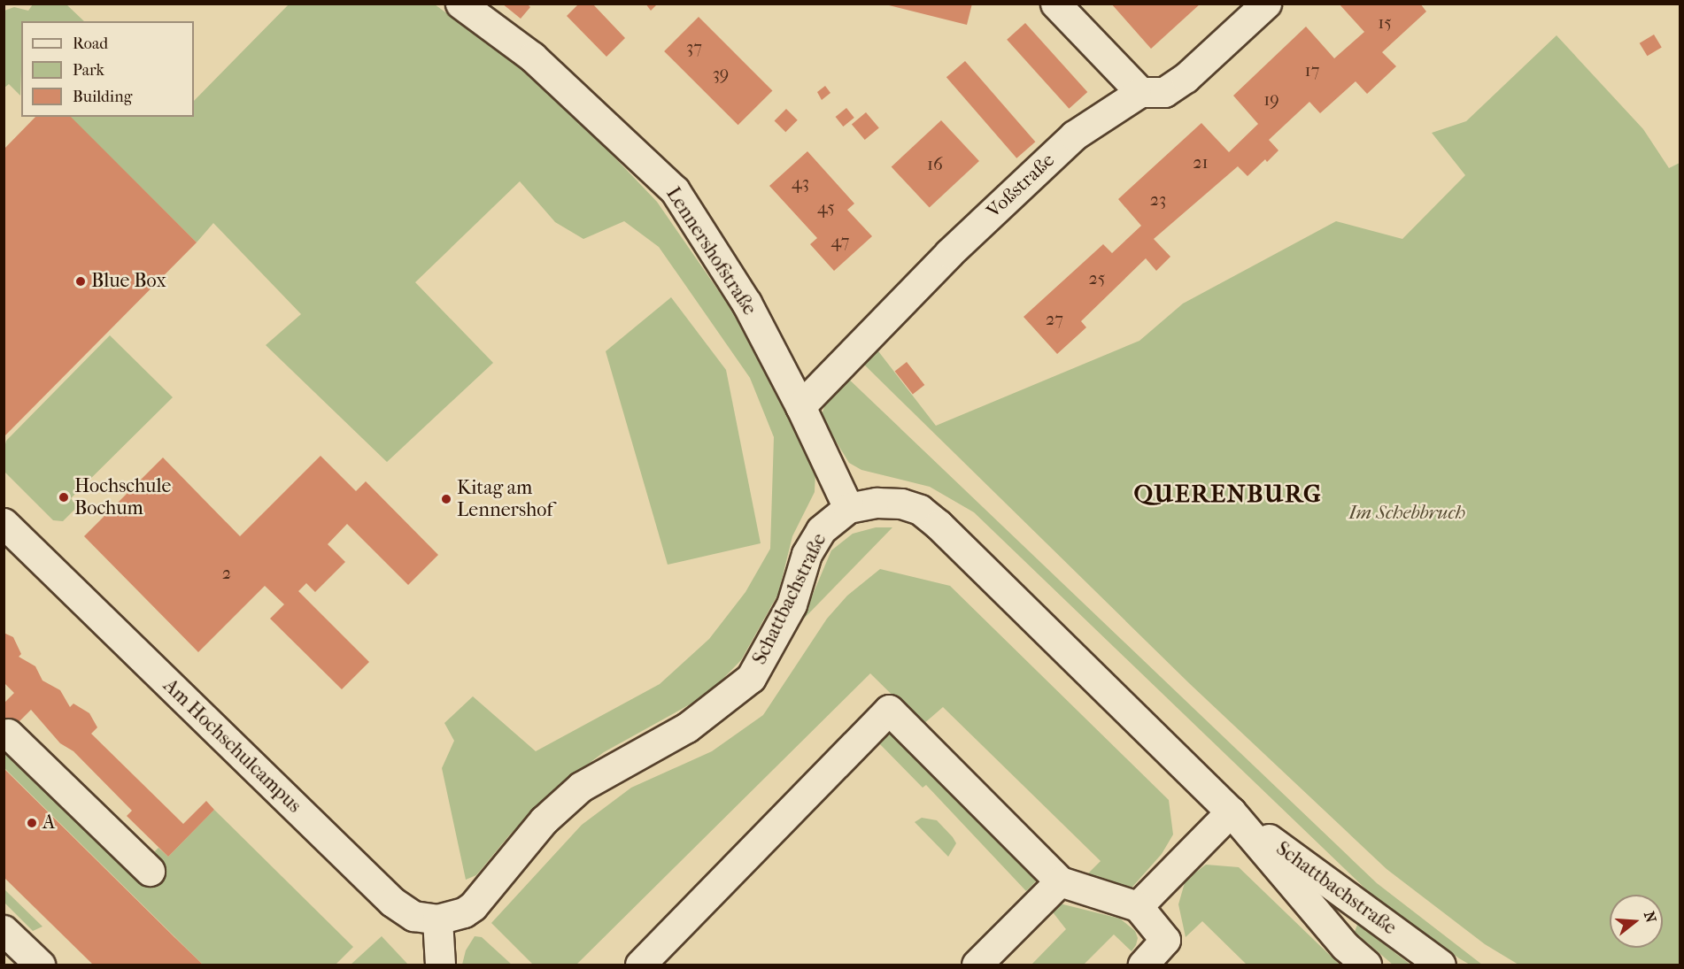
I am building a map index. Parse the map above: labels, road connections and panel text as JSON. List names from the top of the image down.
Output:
{
  "streets": {
    "street": [
      "Voßstraße",
      "Lennershofstraße",
      "Schattbachstraße",
      "Am Hochschulcampus"
    ]
  },
  "crossings": [
    ["Voßstraße", "Lennershofstraße"],
    ["Lennershofstraße", "Schattbachstraße"],
    ["Schattbachstraße", "Am Hochschulcampus"]
  ],
  "districts": ["QUERENBURG"],
  "parks": ["Im Schebbruch"],
  "places": [
    "Blue Box",
    "Hochschule Bochum",
    "Kitag am Lennershof",
    "A"
  ],
  "house_numbers": [
    "15",
    "37",
    "17",
    "39",
    "19",
    "21",
    "16",
    "43",
    "23",
    "45",
    "47",
    "25",
    "27",
    "2"
  ],
  "legend": ["Road", "Park", "Building"],
  "north": "right"
}
